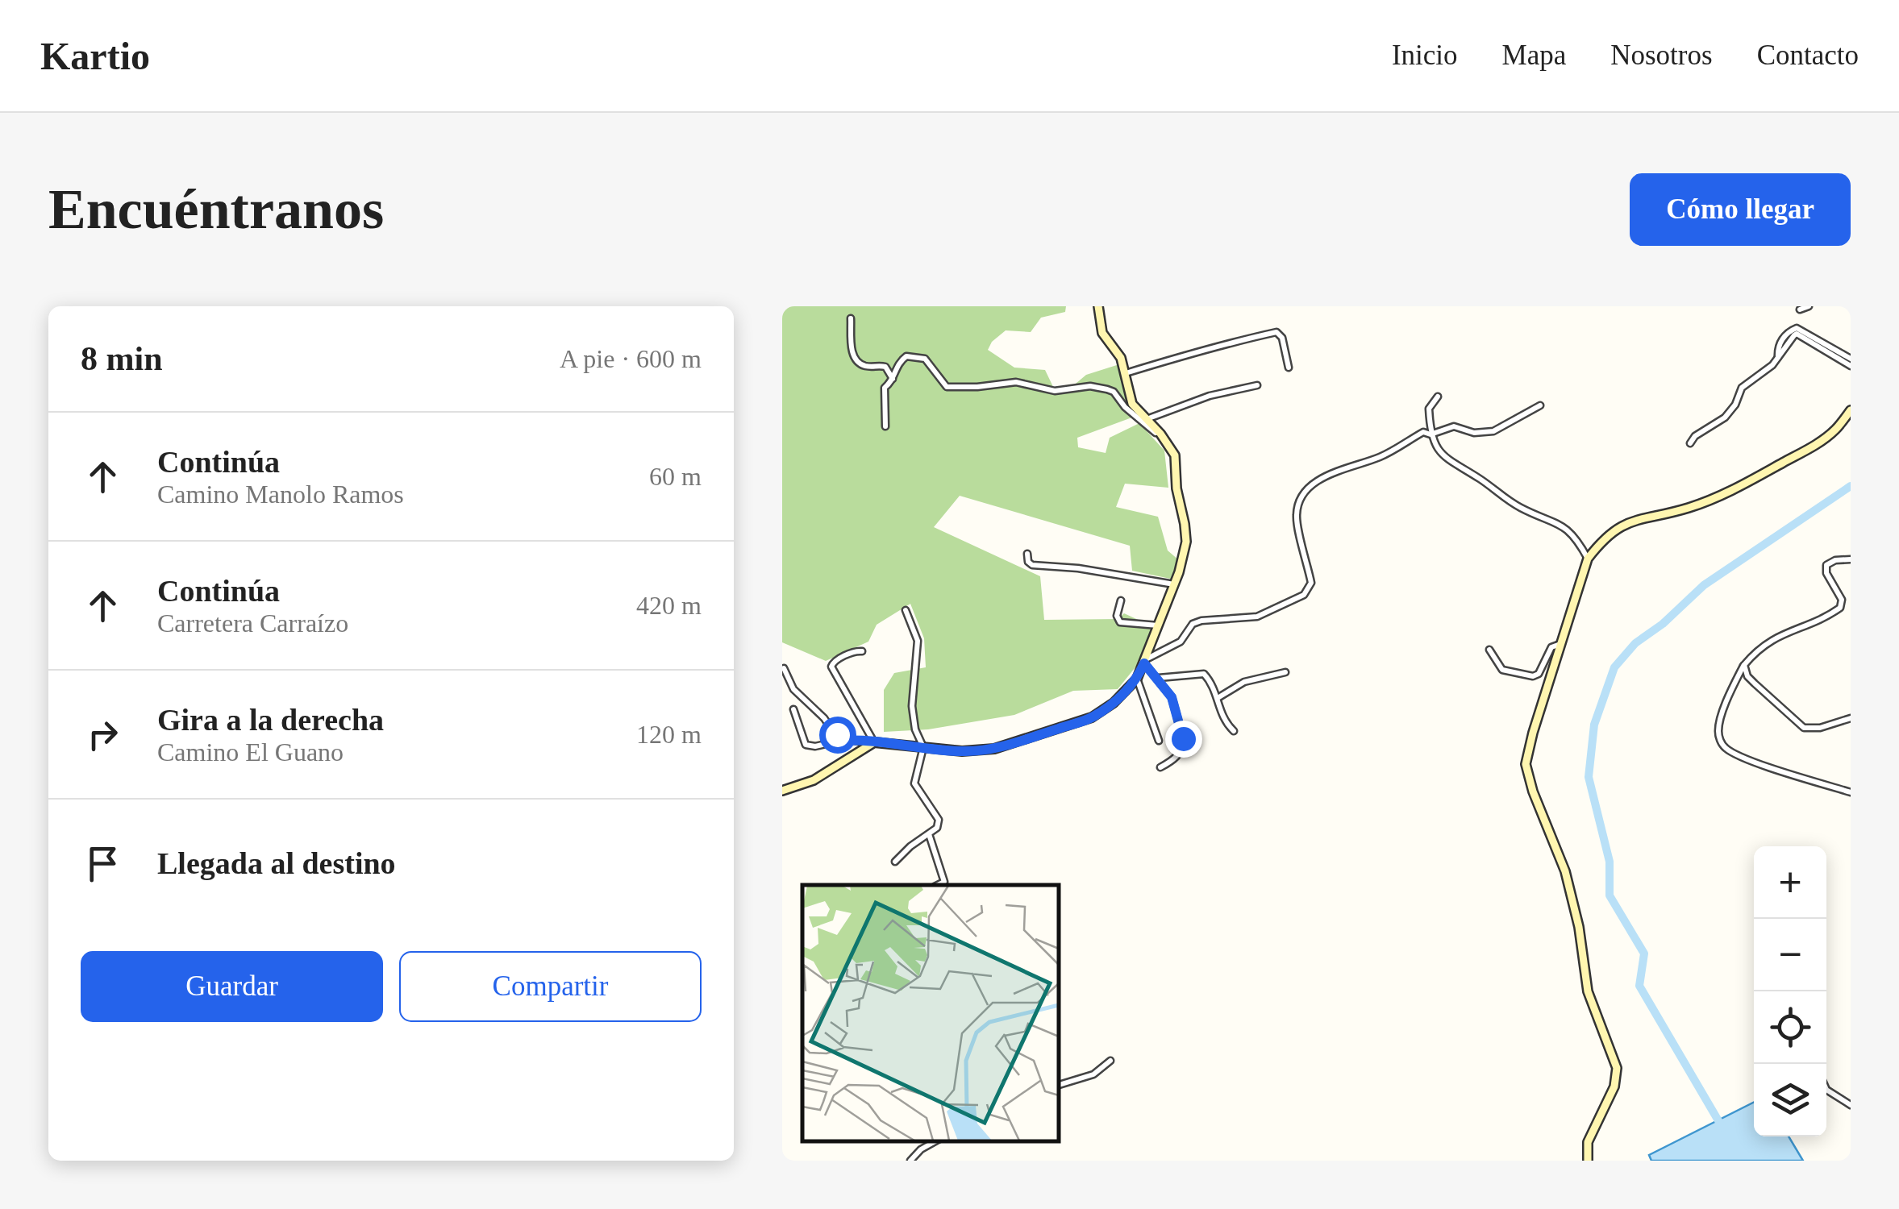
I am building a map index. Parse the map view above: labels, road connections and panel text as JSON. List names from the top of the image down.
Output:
{
  "page": {
    "header": "Kartio",
    "nav": [
      "Inicio",
      "Mapa",
      "Nosotros",
      "Contacto"
    ],
    "buttons": [
      "Cómo llegar",
      ["Guardar", "Compartir"]
    ],
    "title": "Encuéntranos",
    "heading": ["8 min", "A pie · 600 m"],
    "list": [
      ["Continúa", "Camino Manolo Ramos", "60 m"],
      ["Continúa", "Carretera Carraízo", "420 m"],
      ["Gira a la derecha", "Camino El Guano", "120 m"],
      "Llegada al destino"
    ],
    "map_buttons": ["+", "−"]
  }
}
